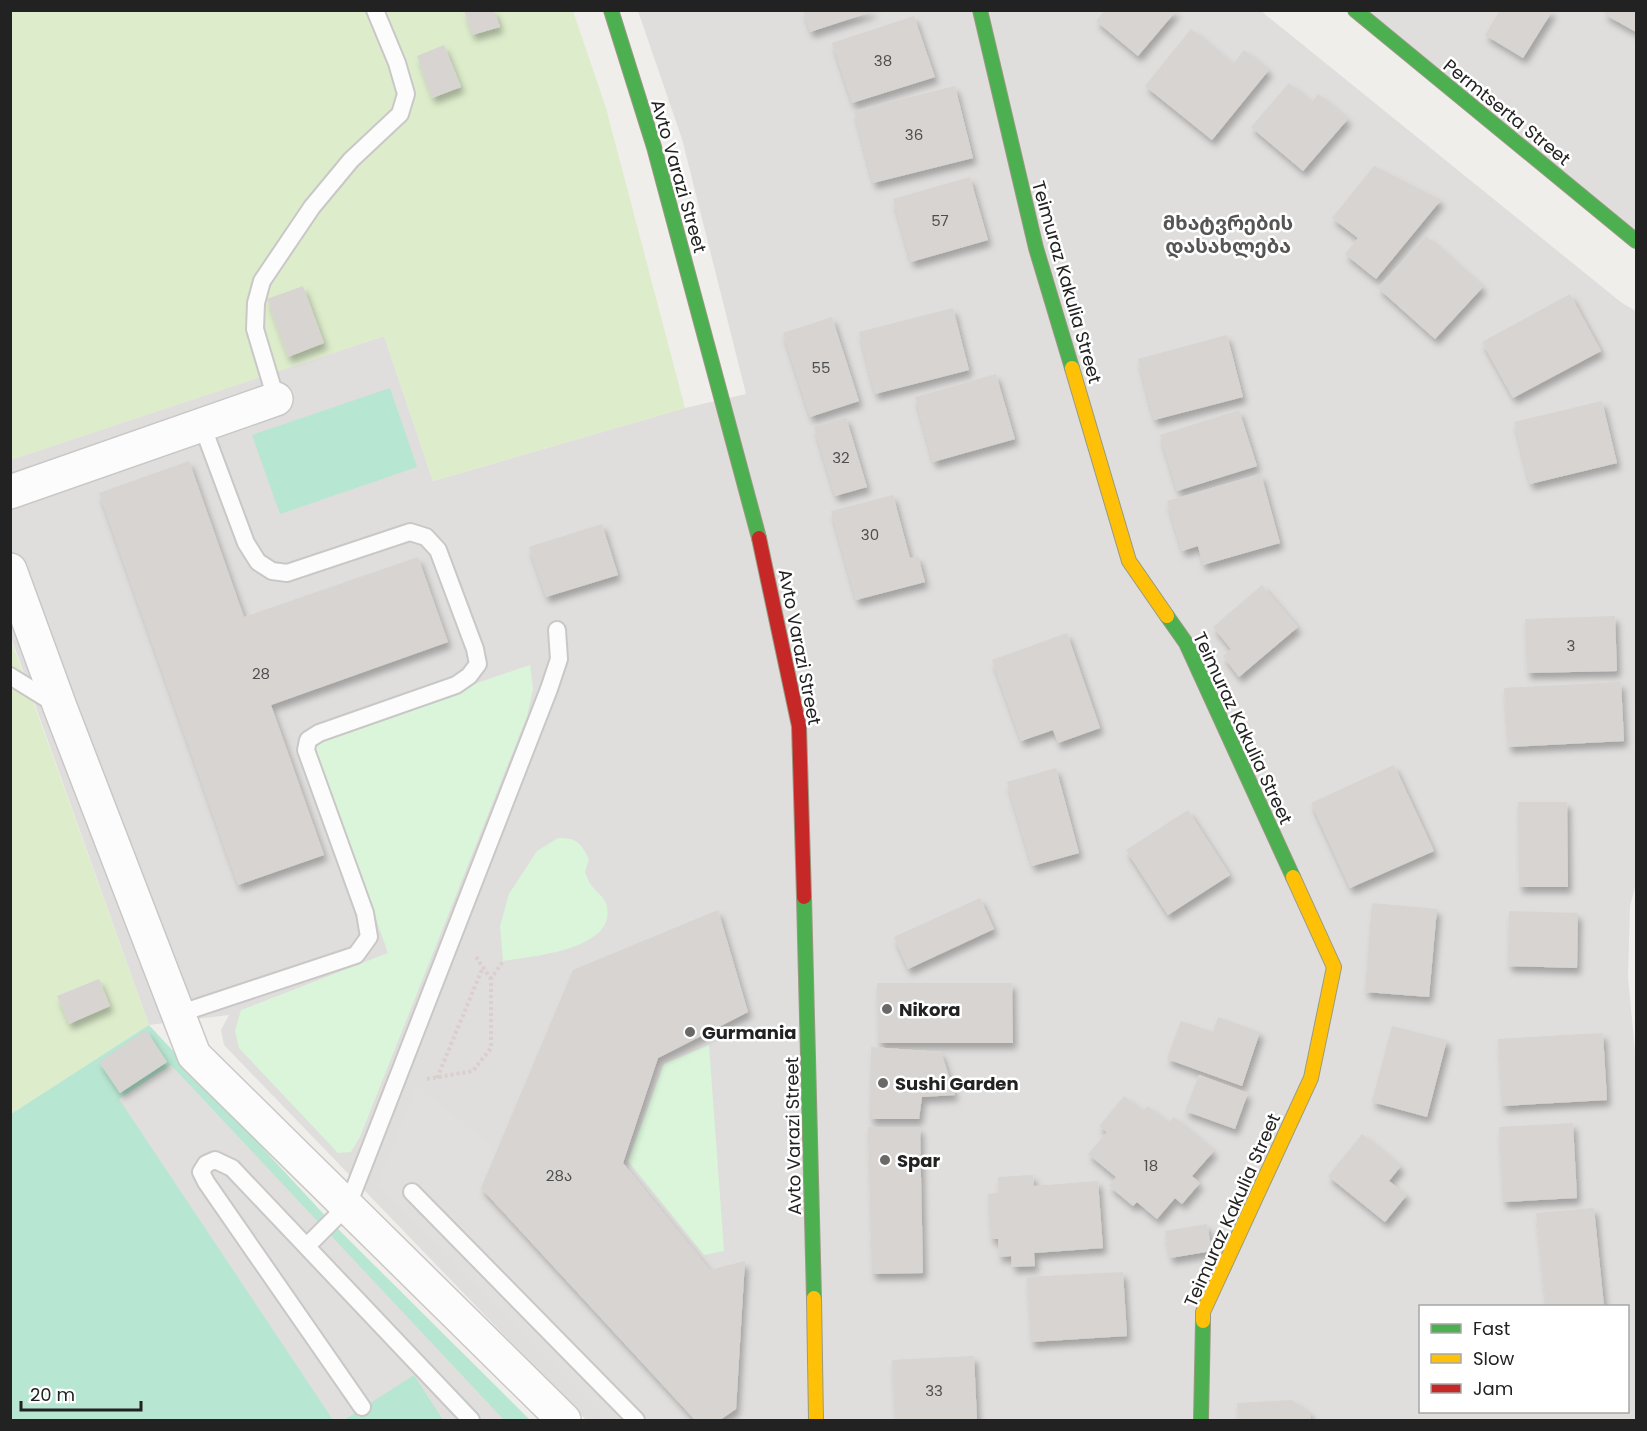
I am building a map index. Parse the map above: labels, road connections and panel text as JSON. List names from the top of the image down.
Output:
{
  "streets": {
    "street": ["Permtserta Street", "Avto Varazi Street", "Teimuraz Kakulia Street"]
  },
  "districts": ["მხატვრების დასახლება"],
  "places": [
    "Nikora",
    "Gurmania",
    "Sushi Garden",
    "Spar"
  ],
  "house_numbers": [
    "38",
    "36",
    "57",
    "55",
    "32",
    "30",
    "3",
    "28",
    "18",
    "28ა",
    "33"
  ],
  "legend": ["Fast", "Slow", "Jam"],
  "scale_bar": "20 m"
}
